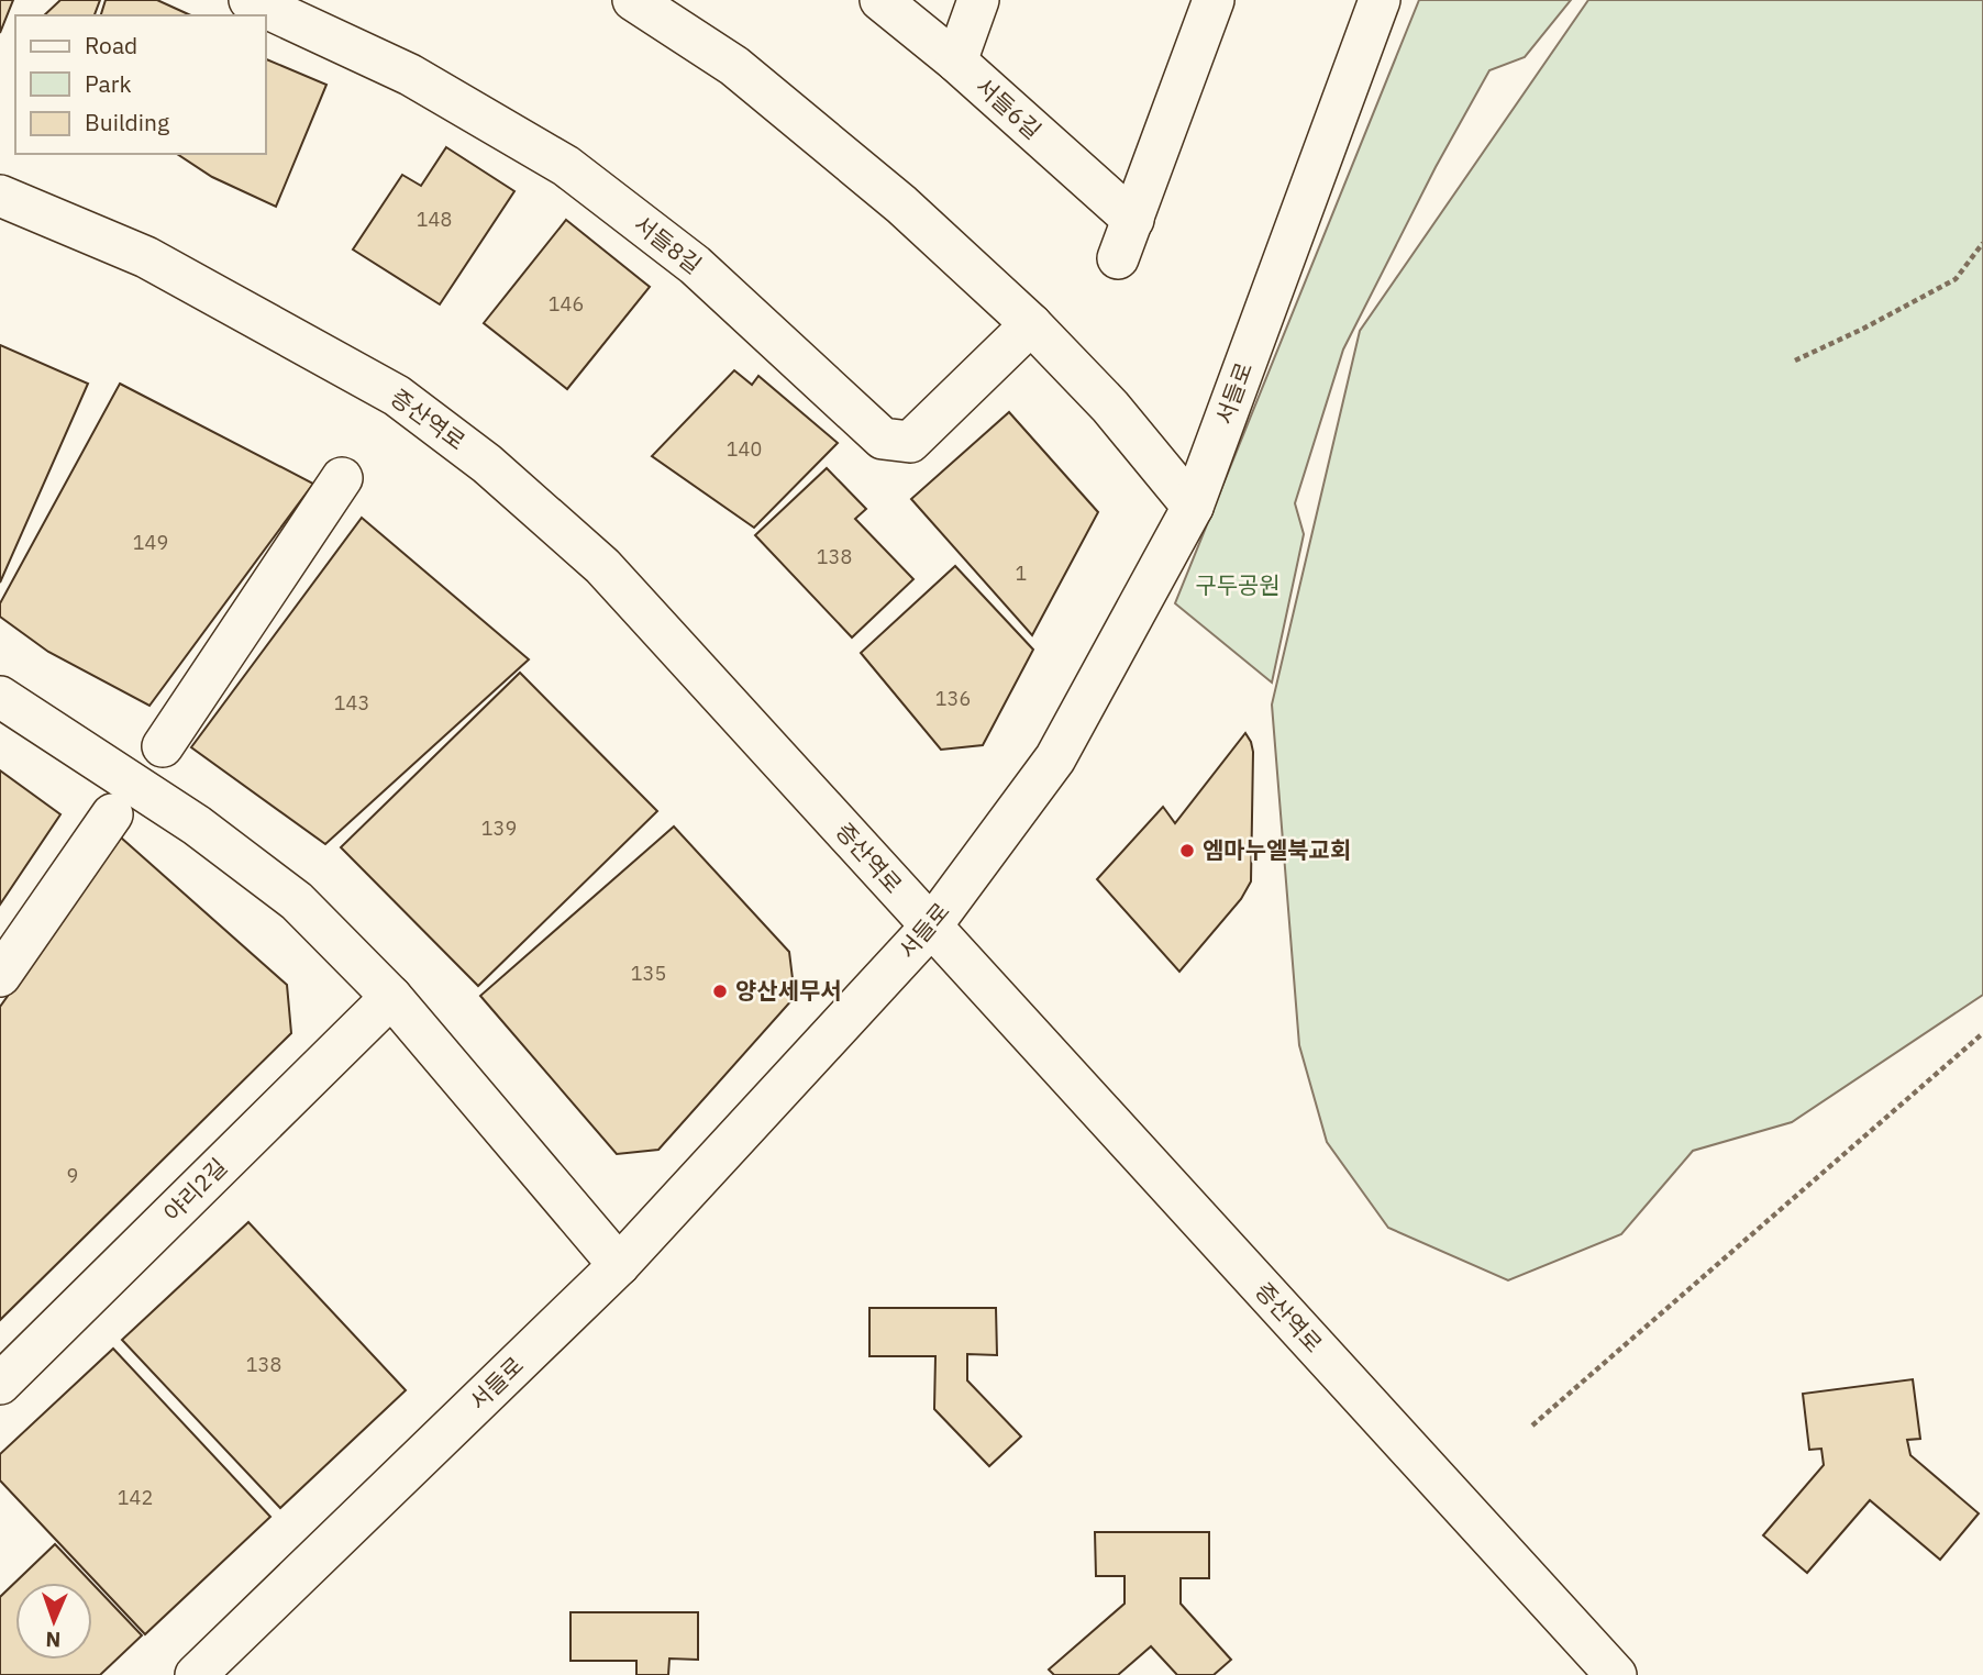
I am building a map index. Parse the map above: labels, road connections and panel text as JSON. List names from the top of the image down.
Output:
{
  "streets": {
    "street": [
      "서들6길",
      "서들8길",
      "서들로",
      "증산역로",
      "야리2길"
    ]
  },
  "crossings": [
    ["서들로", "증산역로"]
  ],
  "parks": ["구두공원"],
  "places": ["엠마누엘북교회", "양산세무서"],
  "house_numbers": [
    "148",
    "146",
    "140",
    "149",
    "138",
    "1",
    "136",
    "143",
    "139",
    "135",
    "9",
    "138",
    "142"
  ],
  "legend": ["Road", "Park", "Building"],
  "north": "bottom"
}
